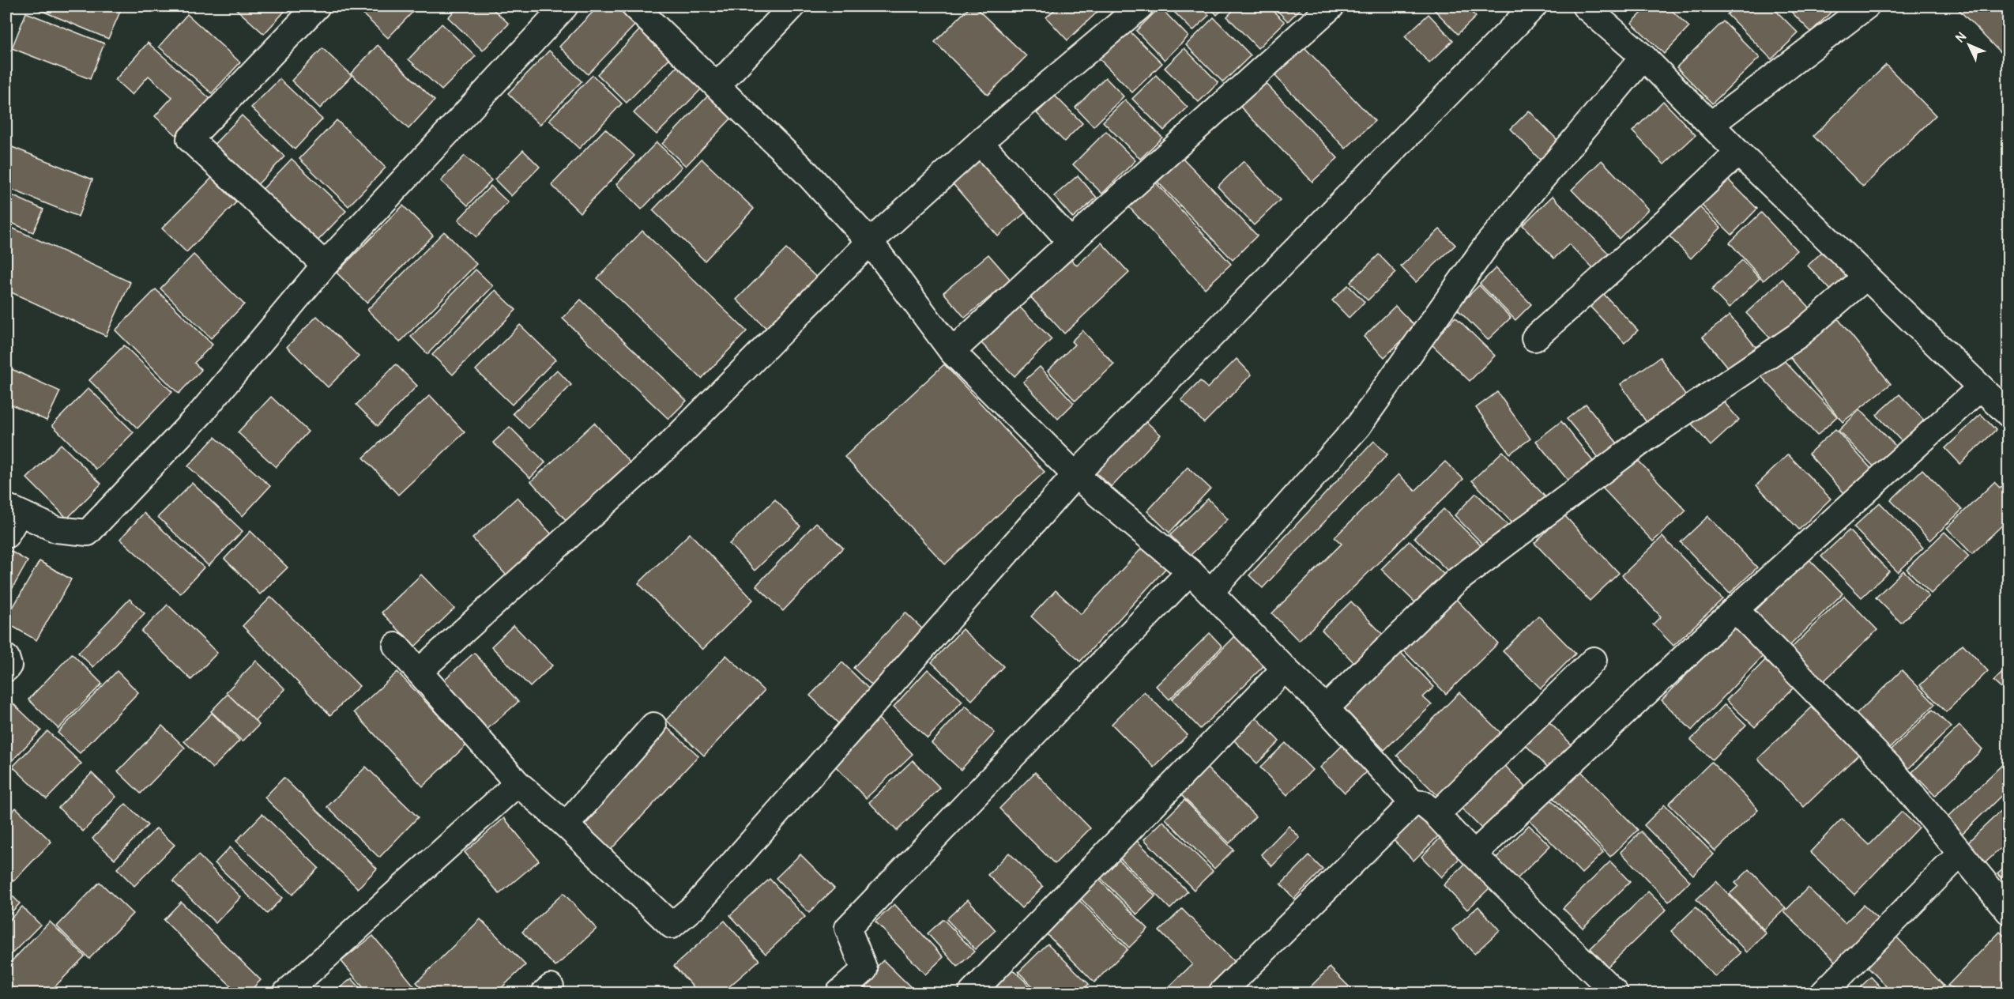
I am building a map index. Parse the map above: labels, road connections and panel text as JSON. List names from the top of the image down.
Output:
{
  "north": "top left"
}
